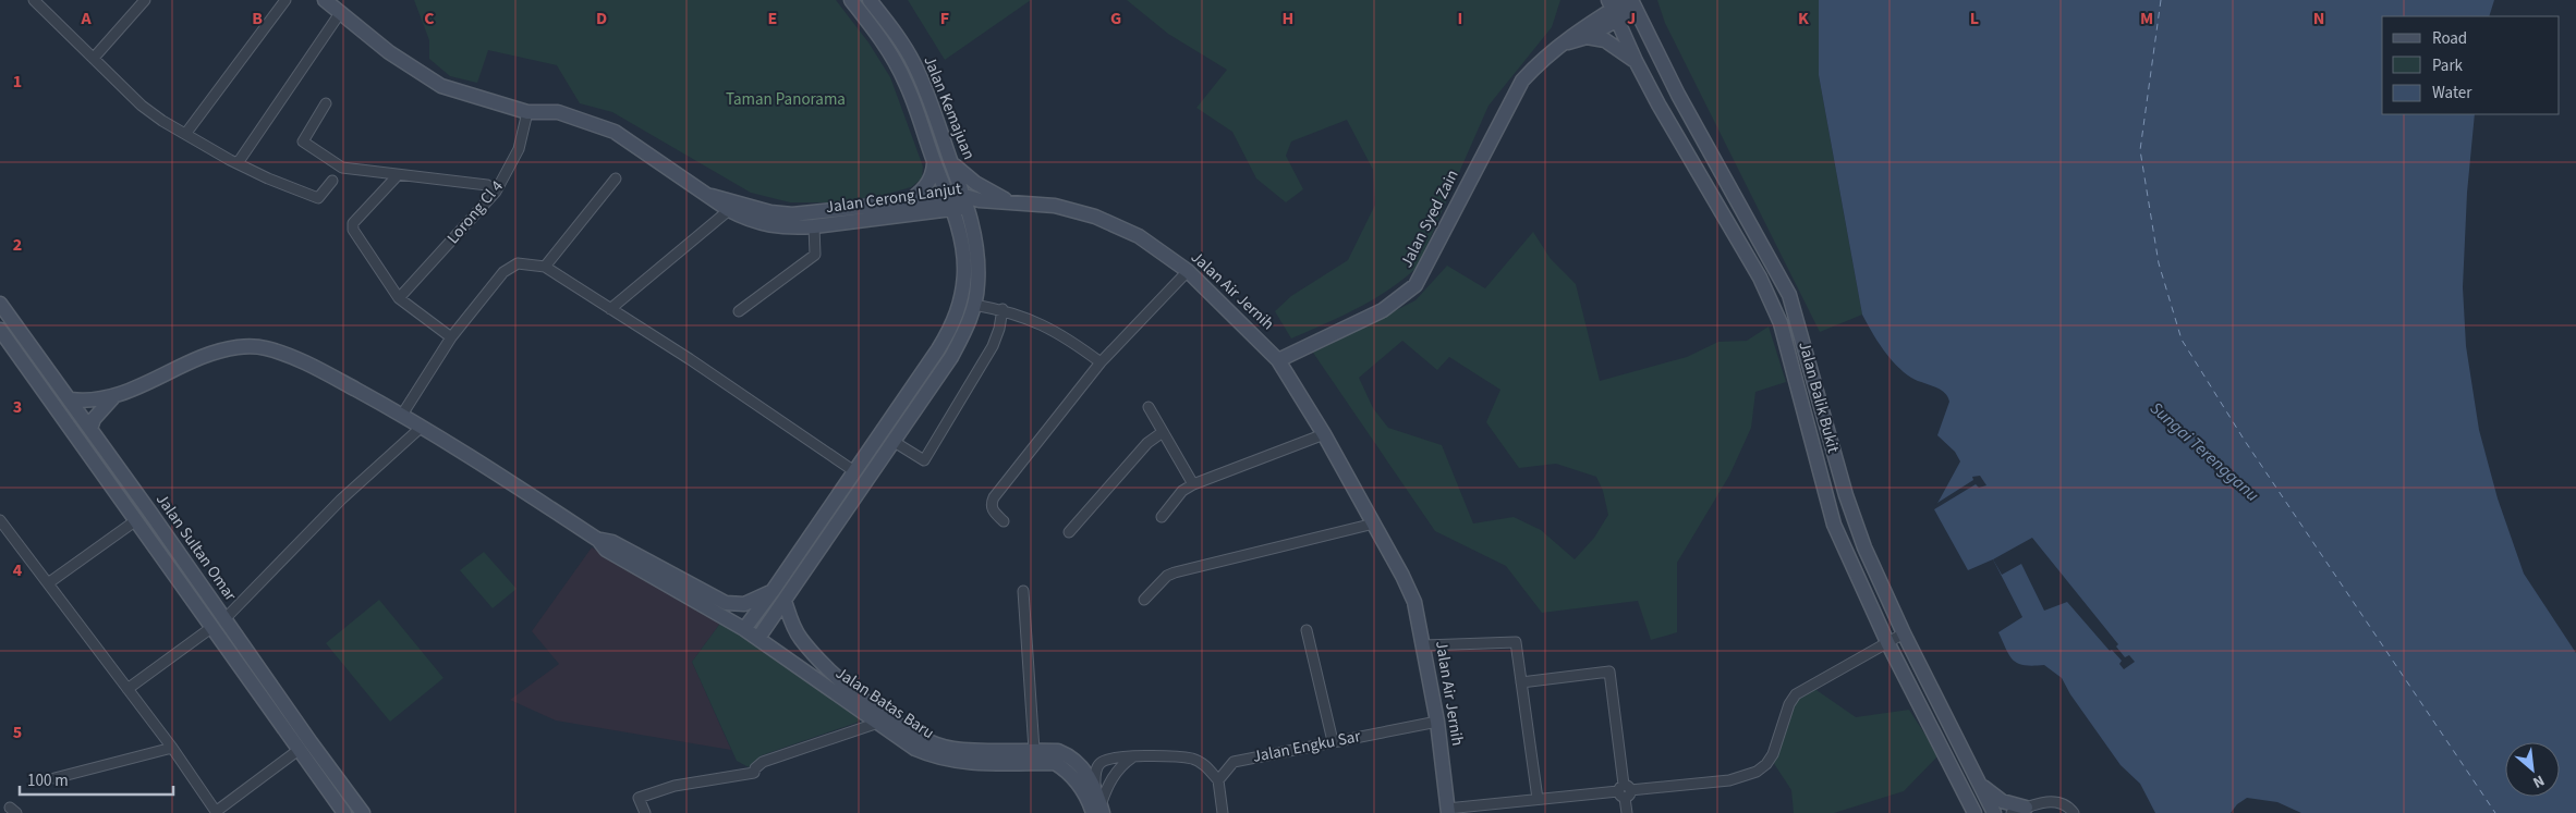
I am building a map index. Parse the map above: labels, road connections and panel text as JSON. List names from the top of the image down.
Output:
{
  "streets": {
    "main road": [
      "Jalan Kemajuan",
      "Jalan Cerong Lanjut",
      "Jalan Syed Zain",
      "Jalan Air Jernih",
      "Jalan Balik Bukit",
      "Jalan Sultan Omar",
      "Jalan Batas Baru"
    ],
    "street": ["Lorong Cl 4", "Jalan Engku Sar"]
  },
  "crossings": [
    ["Jalan Kemajuan", "Jalan Cerong Lanjut"],
    ["Jalan Kemajuan", "Jalan Air Jernih"],
    ["Jalan Kemajuan", "Jalan Batas Baru"],
    ["Jalan Cerong Lanjut", "Lorong Cl 4"],
    ["Jalan Cerong Lanjut", "Jalan Air Jernih"],
    ["Jalan Syed Zain", "Jalan Air Jernih"],
    ["Jalan Syed Zain", "Jalan Balik Bukit"],
    ["Jalan Air Jernih", "Jalan Engku Sar"]
  ],
  "water": ["Sungai Terengganu"],
  "parks": ["Taman Panorama"],
  "legend": ["Road", "Park", "Water"],
  "scale_bar": "100 m",
  "north": "bottom right",
  "grid": {
    "columns": [
      "A",
      "B",
      "C",
      "D",
      "E",
      "F",
      "G",
      "H",
      "I",
      "J",
      "K",
      "L",
      "M",
      "N"
    ],
    "rows": [
      "1",
      "2",
      "3",
      "4",
      "5"
    ]
  }
}
